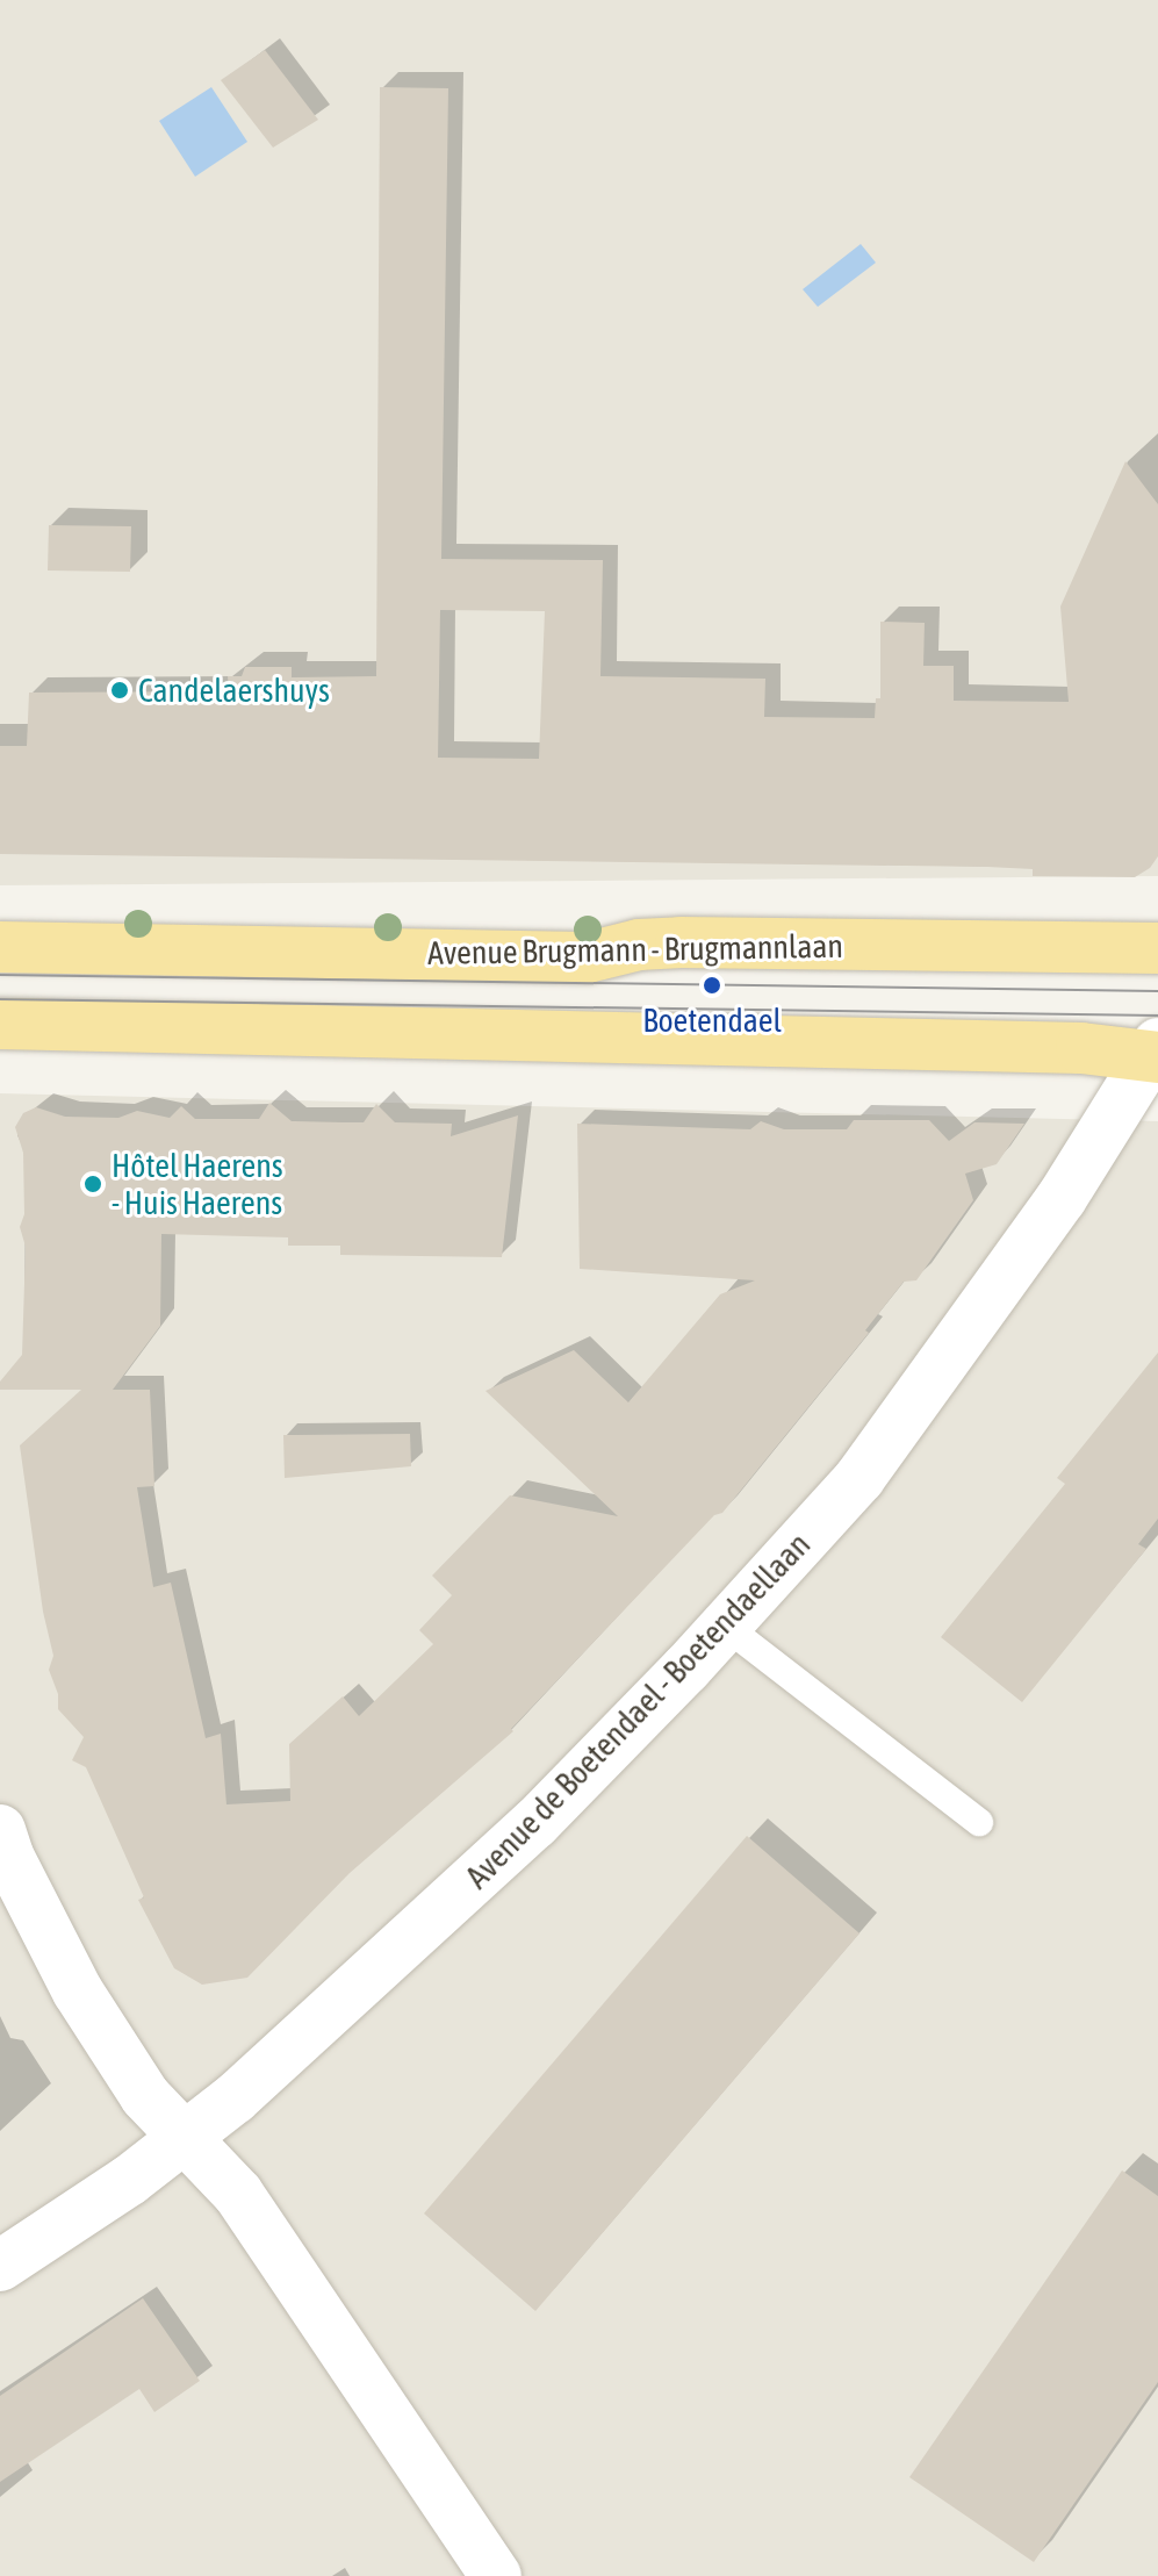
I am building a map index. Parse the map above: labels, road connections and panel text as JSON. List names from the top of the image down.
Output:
{
  "streets": {
    "main road": ["Avenue Brugmann - Brugmannlaan"],
    "street": ["Avenue de Boetendael - Boetendaellaan"]
  },
  "places": ["Candelaershuys", "Boetendael", "Hôtel Haerens - Huis Haerens"]
}
